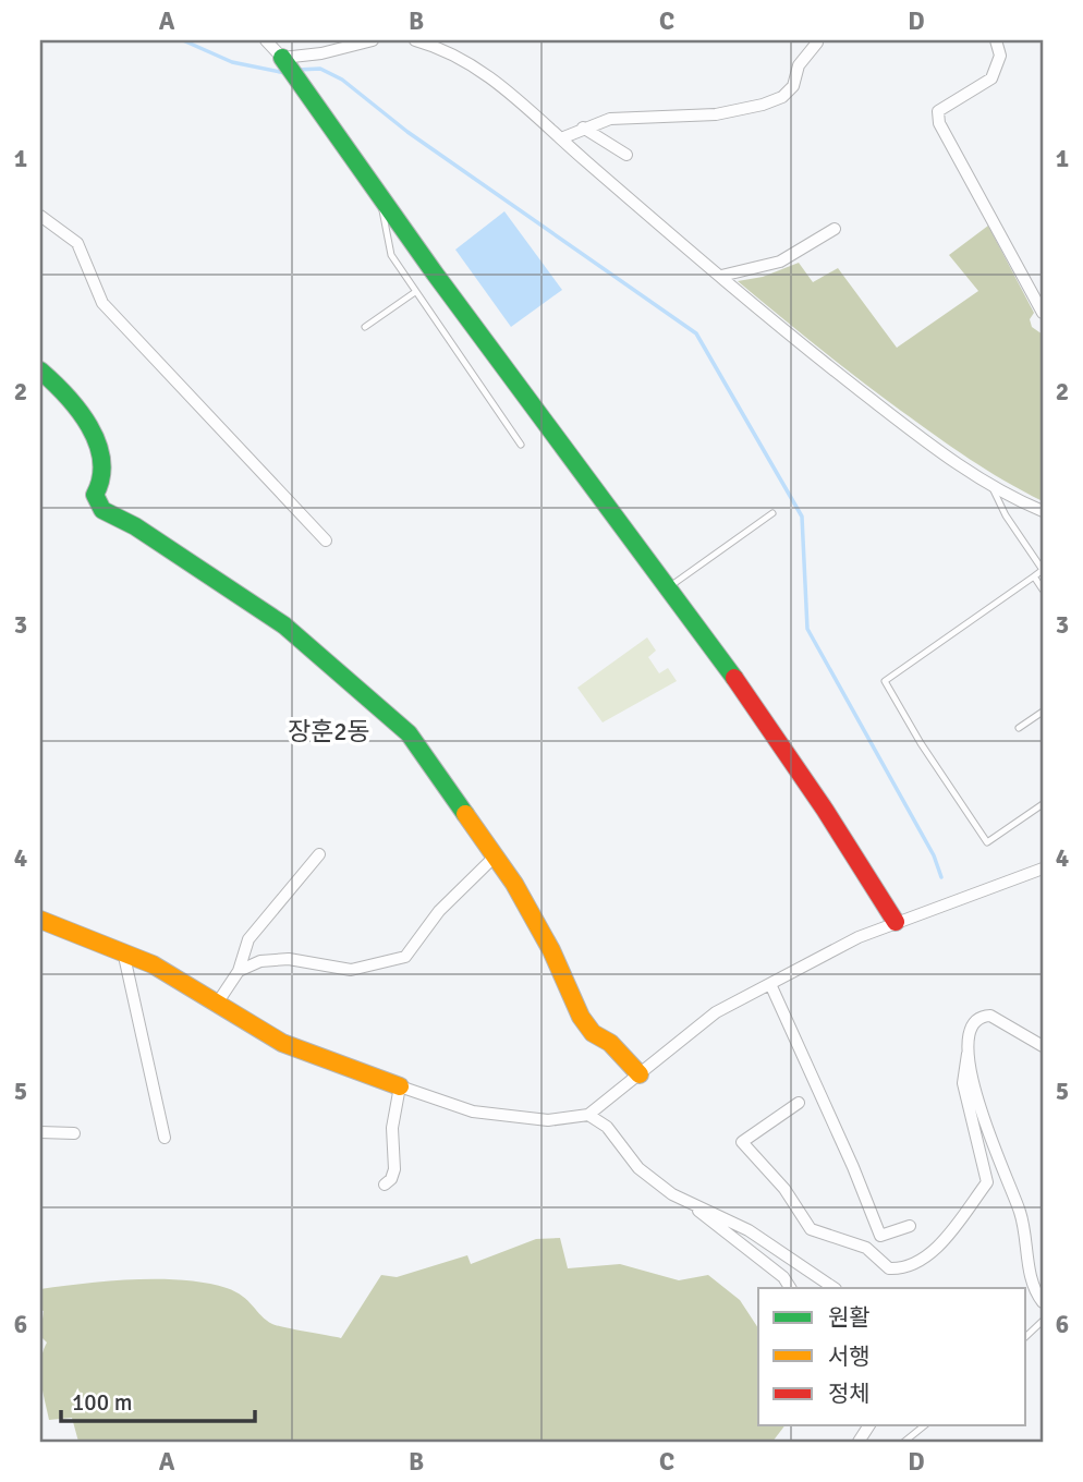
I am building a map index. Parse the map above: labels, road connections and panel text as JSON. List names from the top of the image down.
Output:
{
  "districts": ["장훈2동"],
  "legend": ["원활", "서행", "정체"],
  "scale_bar": "100 m",
  "grid": {
    "columns": [
      "A",
      "B",
      "C",
      "D"
    ],
    "rows": [
      "1",
      "2",
      "3",
      "4",
      "5",
      "6"
    ]
  }
}
